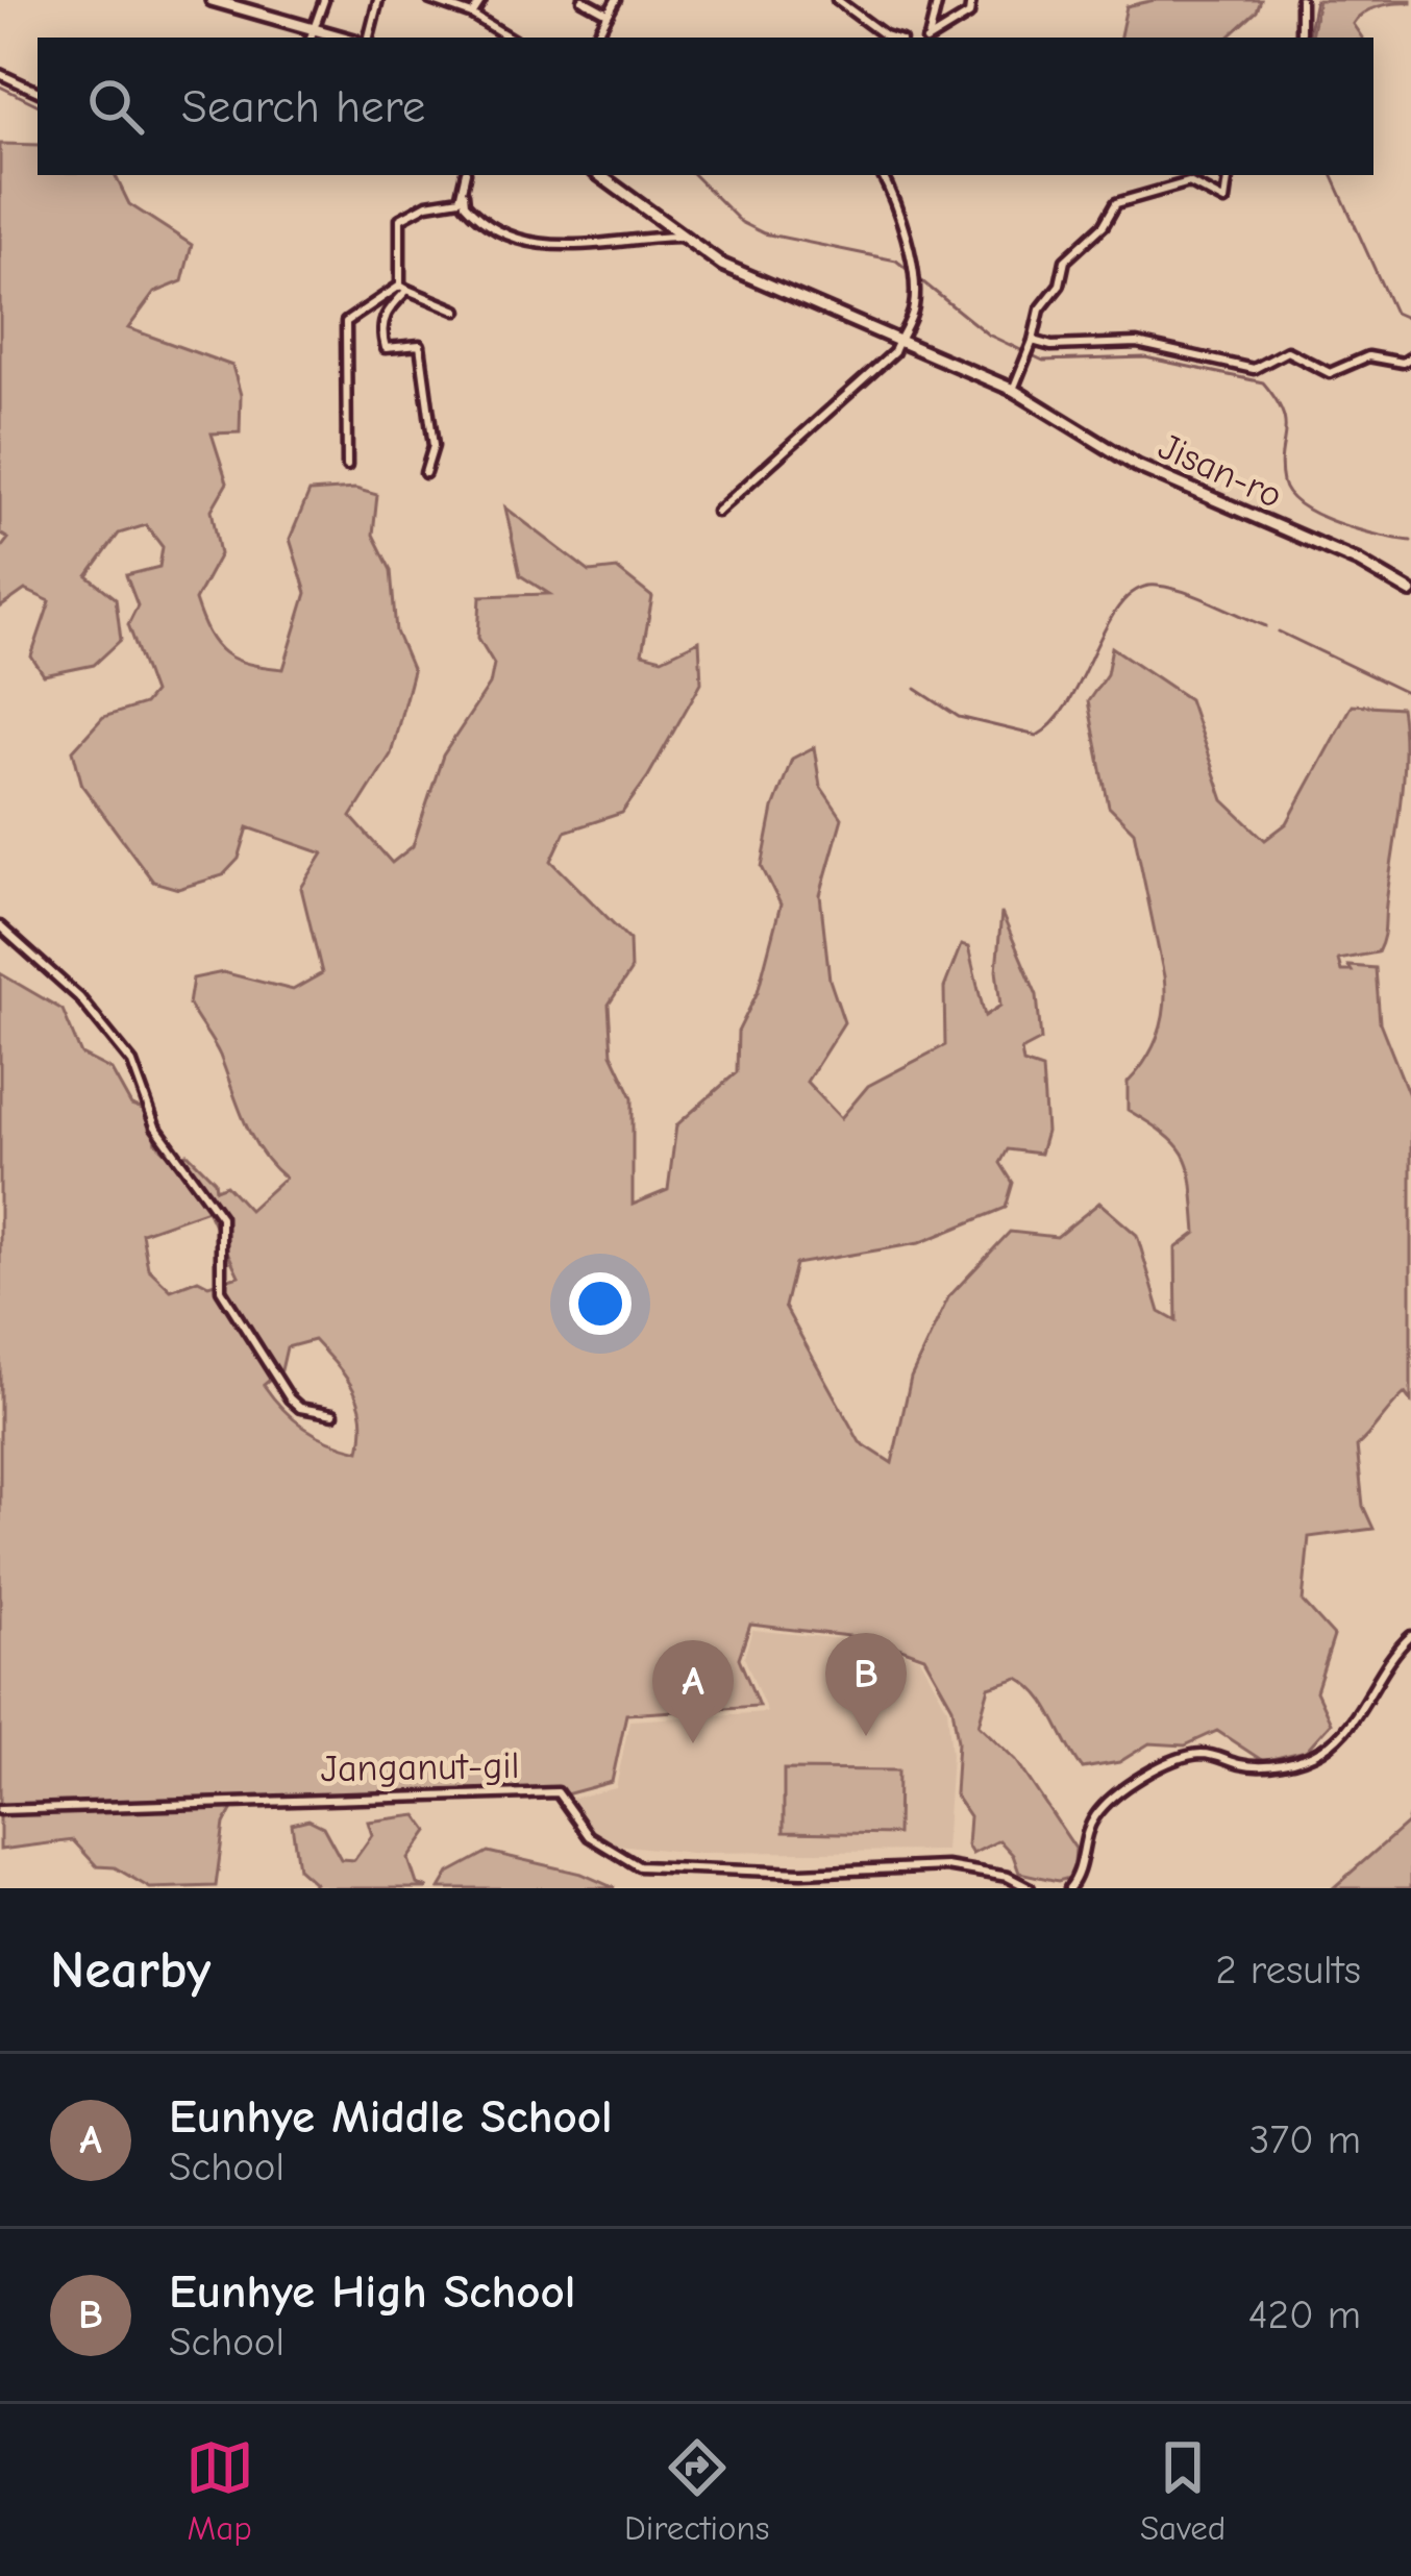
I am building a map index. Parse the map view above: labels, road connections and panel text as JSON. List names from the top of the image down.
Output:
{
  "streets": {
    "main road": ["Jisan-ro"],
    "street": ["Janganut-gil"]
  },
  "page": {
    "search": "Search here",
    "pins": ["B", "A"],
    "heading": ["Nearby", "2 results"],
    "list": [
      {
        "mark": "A",
        "name": "Eunhye Middle School",
        "note": "School",
        "value": "370 m"
      },
      {
        "mark": "B",
        "name": "Eunhye High School",
        "note": "School",
        "value": "420 m"
      }
    ],
    "nav": ["Map", "Directions", "Saved"]
  }
}
